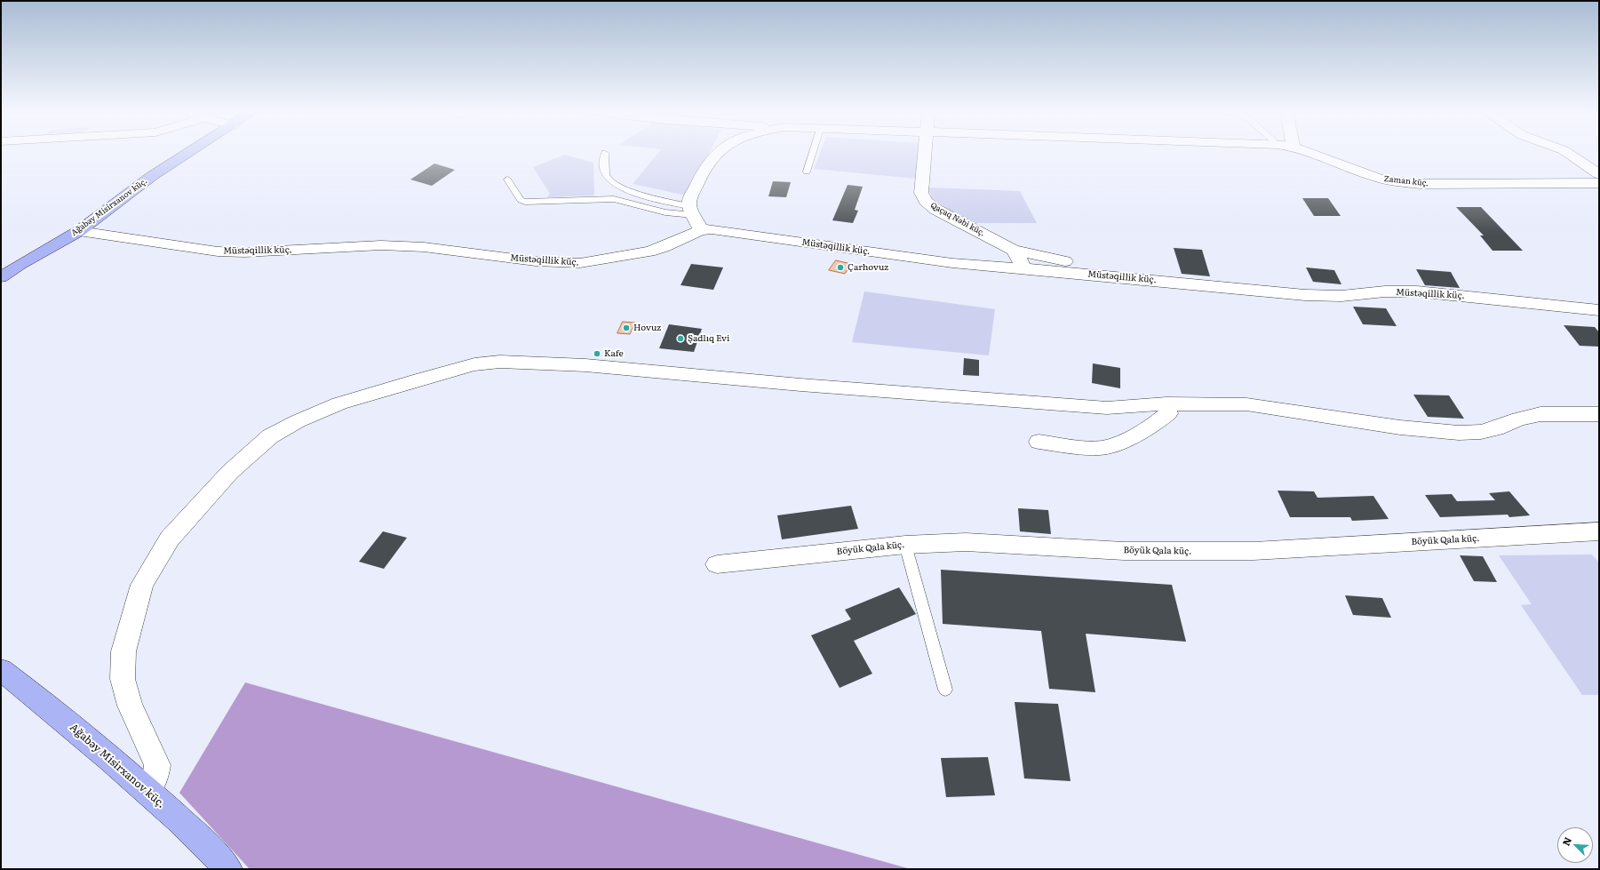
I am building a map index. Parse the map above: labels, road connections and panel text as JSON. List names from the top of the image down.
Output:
{
  "streets": {
    "street": [
      "Zaman küç.",
      "Ağabəy Misirxanov küç.",
      "Qaçaq Nəbi küç.",
      "Müstəqillik küç.",
      "Böyük Qala küç."
    ]
  },
  "crossings": [
    ["Ağabəy Misirxanov küç.", "Müstəqillik küç."],
    ["Qaçaq Nəbi küç.", "Müstəqillik küç."]
  ],
  "places": [
    "Çarhovuz",
    "Hovuz",
    "Şadlıq Evi",
    "Kafe"
  ],
  "north": "top left"
}
